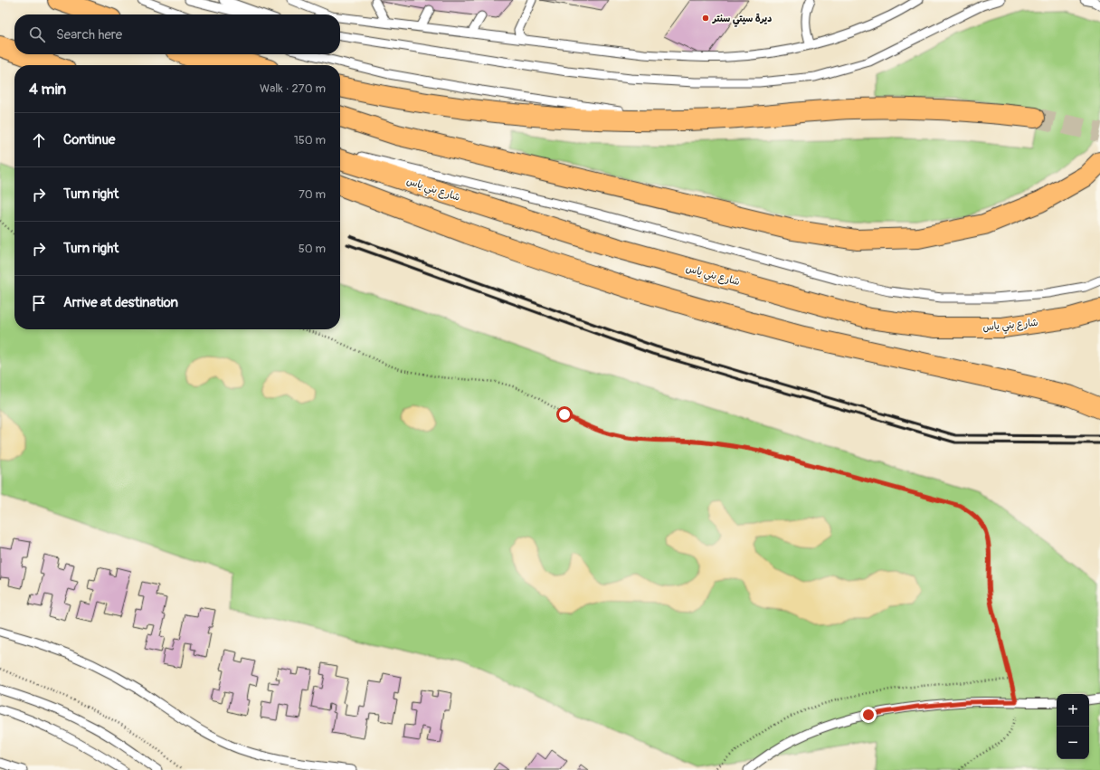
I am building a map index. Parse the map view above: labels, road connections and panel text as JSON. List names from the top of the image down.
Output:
{
  "streets": {
    "main road": ["شارع بني ياس"]
  },
  "places": ["ديرة سيتي سنتر"],
  "page": {
    "search": "Search here",
    "heading": ["4 min", "Walk · 270 m"],
    "list": [
      ["Continue", "150 m"],
      ["Turn right", "70 m"],
      ["Turn right", "50 m"],
      "Arrive at destination"
    ],
    "map_buttons": ["+", "−"]
  }
}
